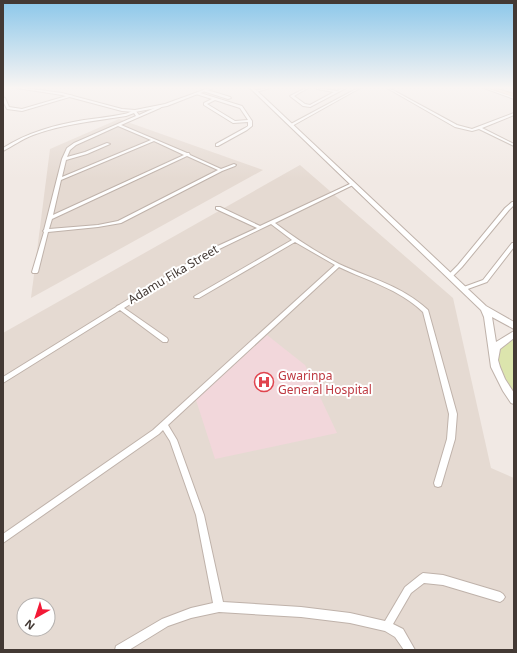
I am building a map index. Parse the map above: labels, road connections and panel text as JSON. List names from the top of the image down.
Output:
{
  "streets": {
    "street": ["Adamu Fika Street"]
  },
  "places": {
    "hospital": ["Gwarinpa General Hospital"]
  },
  "north": "bottom left"
}
